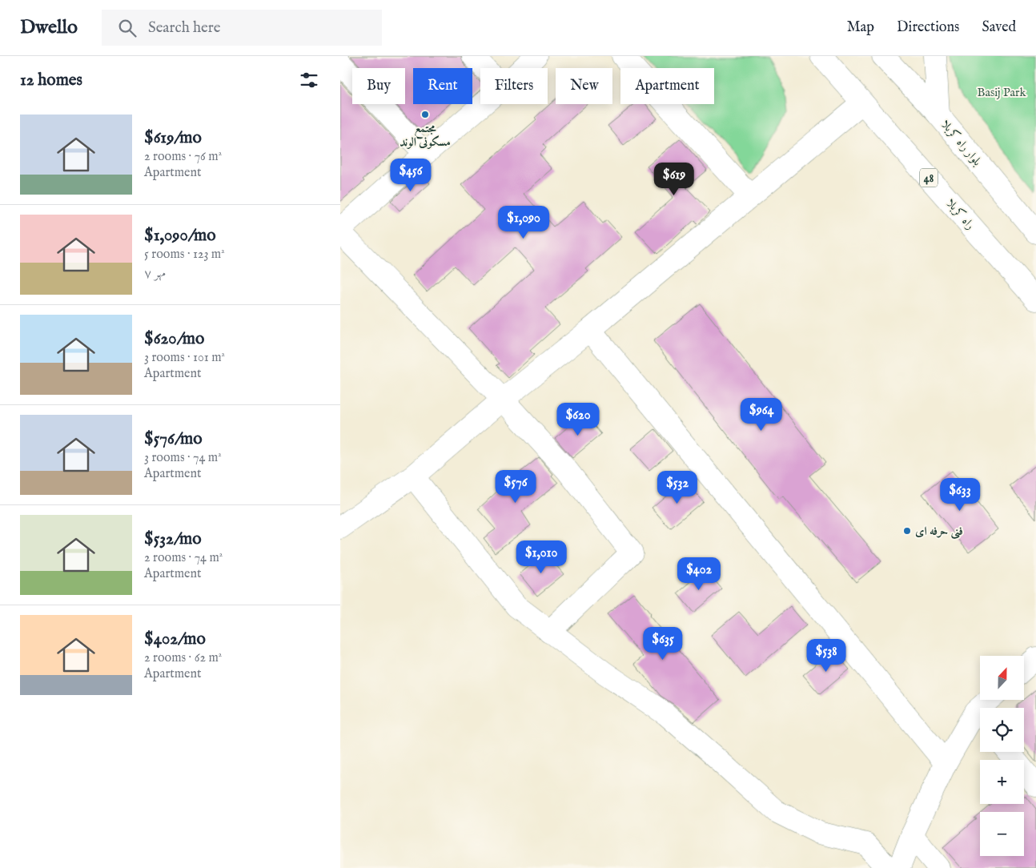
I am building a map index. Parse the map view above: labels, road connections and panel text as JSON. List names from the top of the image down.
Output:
{
  "streets": {
    "street": ["بلوار راه کربلا", "48", "راه کربلا"]
  },
  "parks": ["Basij Park"],
  "places": ["مجتمع مسکونی الوند", "فنی حرفه ای"],
  "north": "top",
  "page": {
    "header": "Dwello",
    "search": "Search here",
    "nav": ["Map", "Directions", "Saved"],
    "heading": "12 homes",
    "chip": [
      "Buy",
      "Rent",
      "Filters",
      "New",
      "Apartment"
    ],
    "list": [
      {
        "name": "$619/mo",
        "note": "2 rooms · 76 m² · Apartment"
      },
      {
        "name": "$1,090/mo",
        "note": "5 rooms · 123 m² · مهر ۷"
      },
      {
        "name": "$620/mo",
        "note": "3 rooms · 101 m² · Apartment"
      },
      {
        "name": "$576/mo",
        "note": "3 rooms · 74 m² · Apartment"
      },
      {
        "name": "$532/mo",
        "note": "2 rooms · 74 m² · Apartment"
      },
      {
        "name": "$402/mo",
        "note": "2 rooms · 62 m² · Apartment"
      }
    ],
    "price": [
      "$456",
      "$619",
      "$1,090",
      "$964",
      "$620",
      "$576",
      "$532",
      "$633",
      "$1,010",
      "$402",
      "$635",
      "$538"
    ],
    "map_buttons": ["+", "−"]
  }
}
